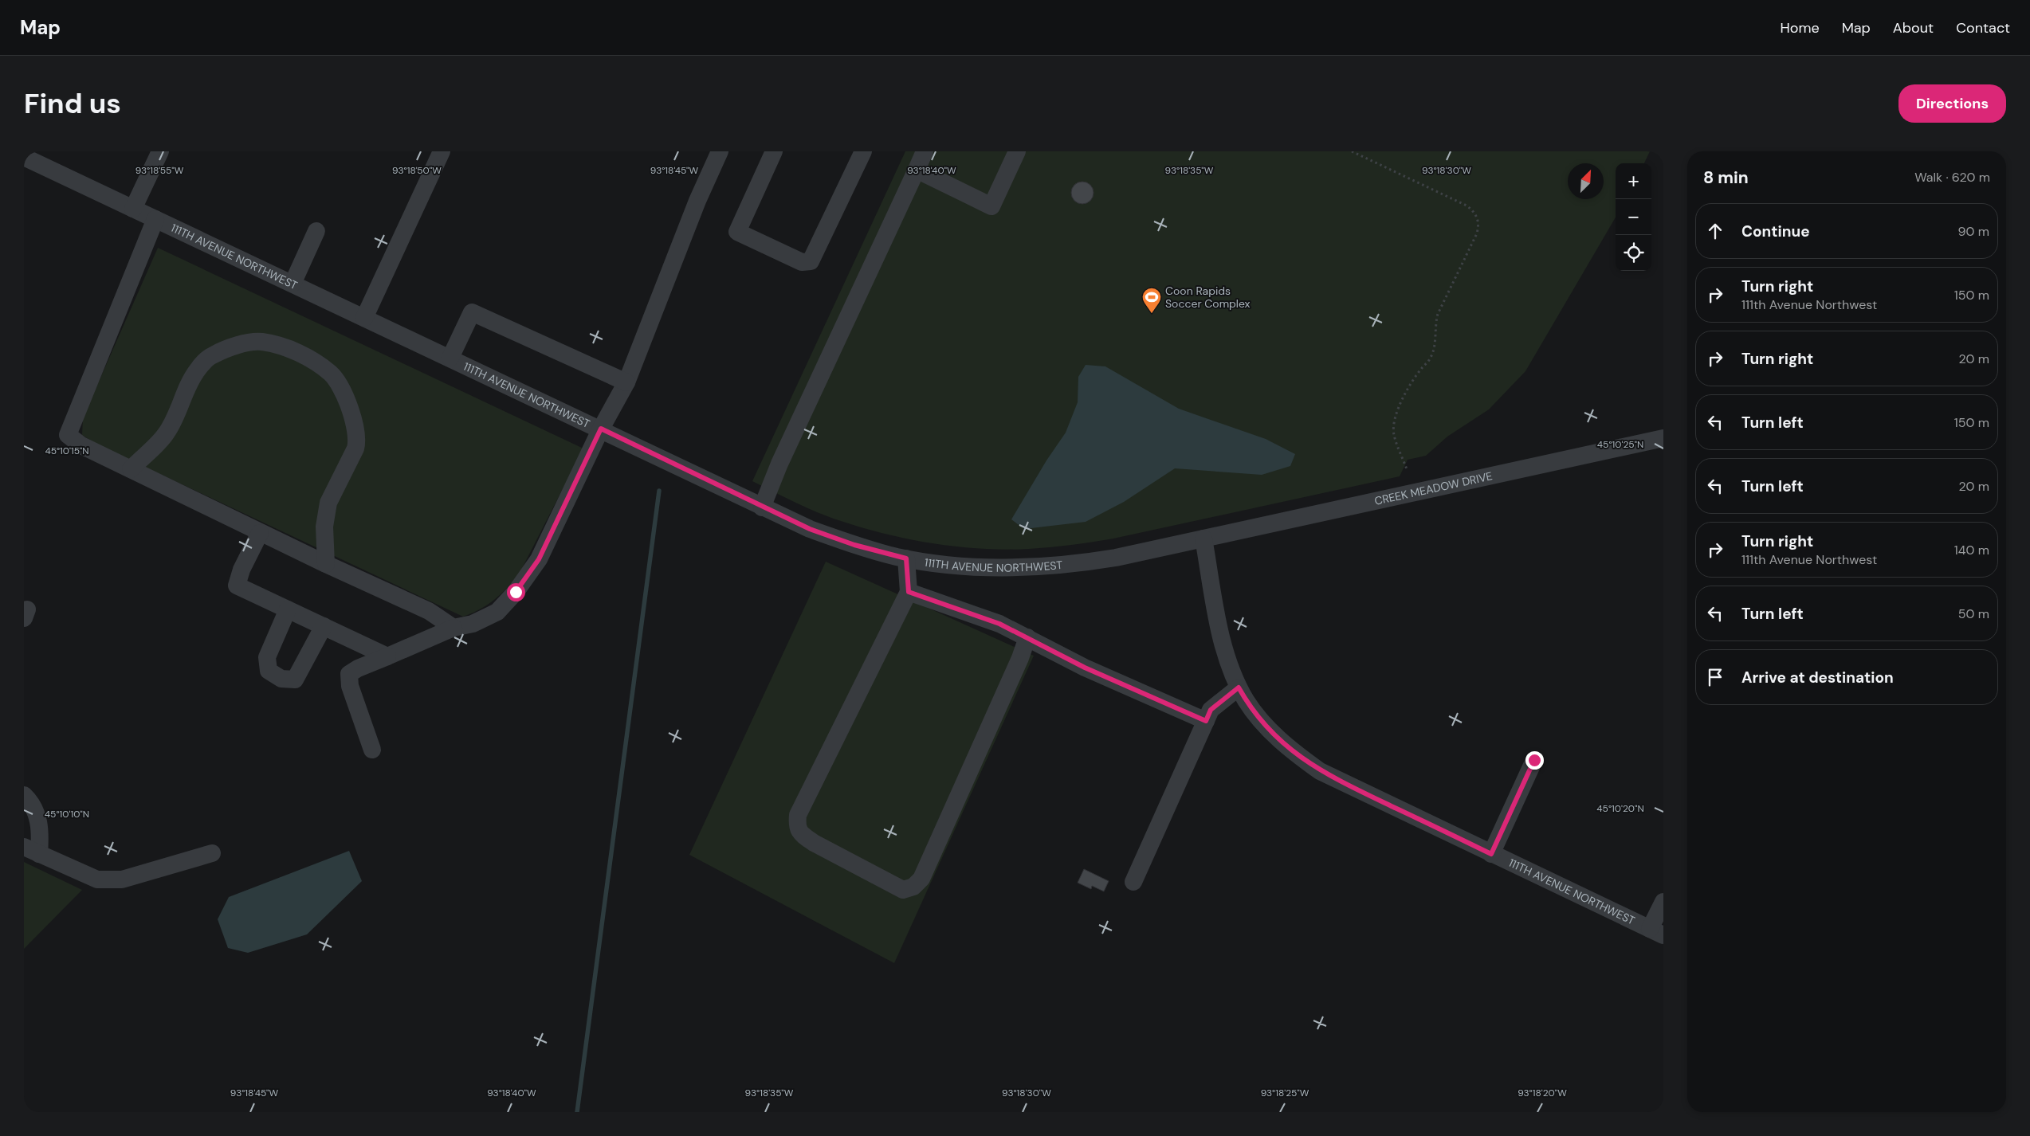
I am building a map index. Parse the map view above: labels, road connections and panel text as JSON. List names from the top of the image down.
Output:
{
  "streets": {
    "street": ["111TH AVENUE NORTHWEST", "CREEK MEADOW DRIVE"]
  },
  "crossings": [
    ["111TH AVENUE NORTHWEST", "CREEK MEADOW DRIVE"]
  ],
  "places": {
    "sports": ["Coon Rapids Soccer Complex"]
  },
  "north": "top right",
  "page": {
    "header": "Map",
    "nav": [
      "Home",
      "Map",
      "About",
      "Contact"
    ],
    "buttons": "Directions",
    "title": "Find us",
    "heading": ["8 min", "Walk · 620 m"],
    "map_buttons": ["+", "−"],
    "list": [
      ["Continue", "90 m"],
      ["Turn right", "111th Avenue Northwest", "150 m"],
      ["Turn right", "20 m"],
      ["Turn left", "150 m"],
      ["Turn left", "20 m"],
      ["Turn right", "111th Avenue Northwest", "140 m"],
      ["Turn left", "50 m"],
      "Arrive at destination"
    ]
  },
  "coordinates": [
    "93°18'55\"W",
    "93°18'50\"W",
    "93°18'45\"W",
    "93°18'40\"W",
    "93°18'35\"W",
    "93°18'30\"W",
    "45°10'25\"N",
    "45°10'15\"N",
    "45°10'20\"N",
    "45°10'10\"N",
    "93°18'25\"W",
    "93°18'20\"W"
  ]
}
